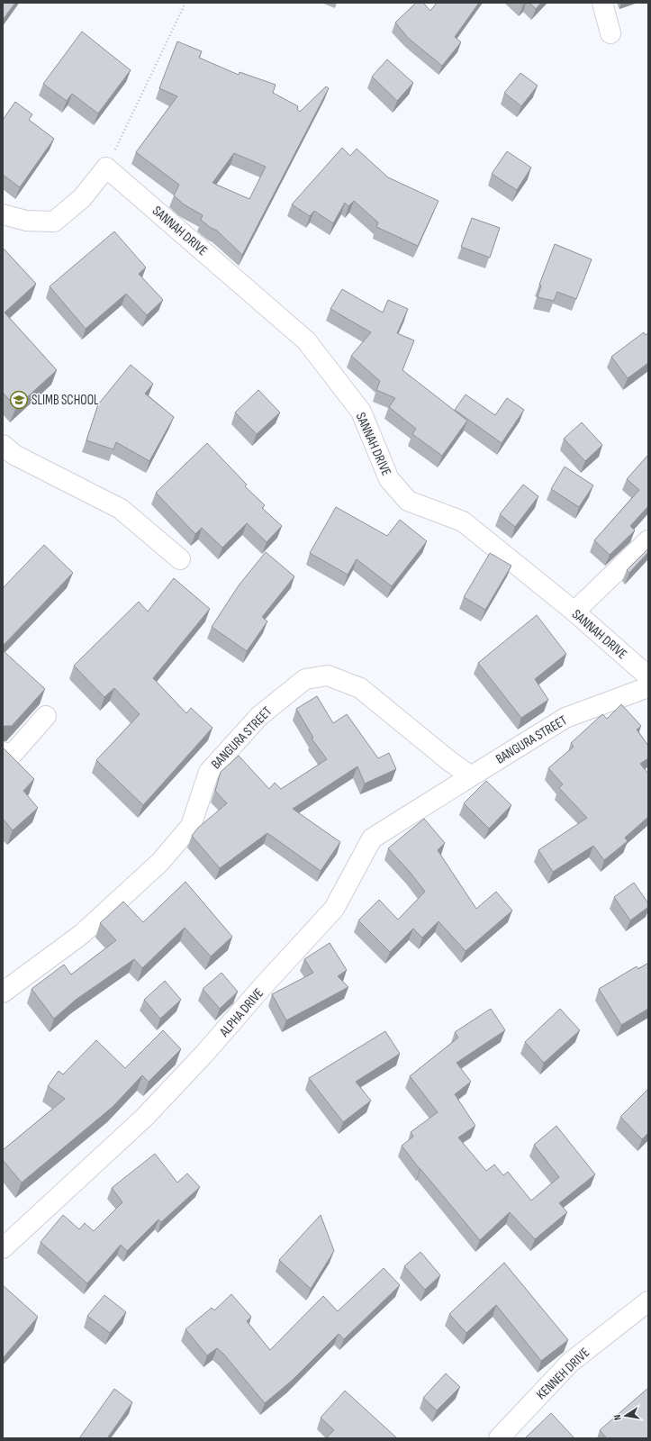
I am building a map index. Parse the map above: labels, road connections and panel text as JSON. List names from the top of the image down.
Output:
{
  "streets": {
    "street": [
      "SANNAH DRIVE",
      "BANGURA STREET",
      "ALPHA DRIVE",
      "KENNEH DRIVE"
    ]
  },
  "crossings": [
    ["BANGURA STREET", "ALPHA DRIVE"]
  ],
  "places": {
    "school or university": ["SLIMB SCHOOL"]
  },
  "north": "left"
}
